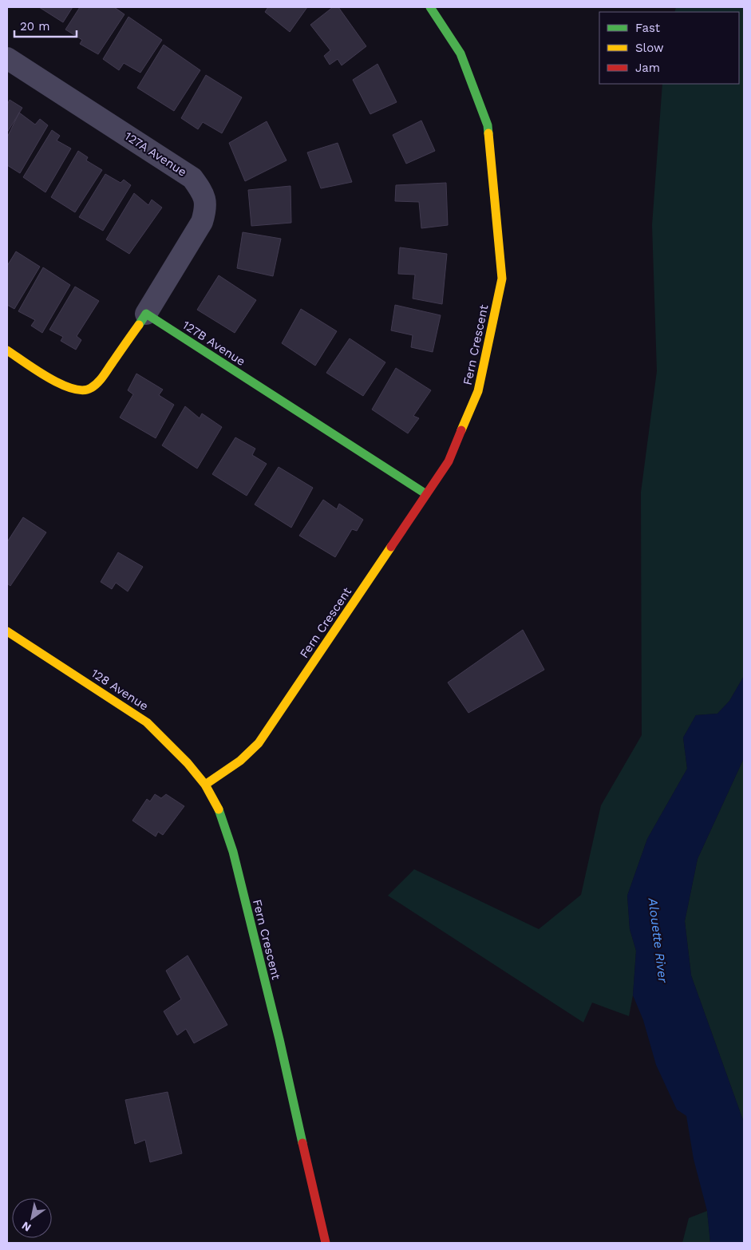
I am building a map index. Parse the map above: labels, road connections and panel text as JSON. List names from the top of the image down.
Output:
{
  "streets": {
    "street": [
      "127A Avenue",
      "127B Avenue",
      "Fern Crescent",
      "128 Avenue"
    ]
  },
  "crossings": [
    ["127A Avenue", "127B Avenue"],
    ["127B Avenue", "Fern Crescent"],
    ["Fern Crescent", "128 Avenue"]
  ],
  "water": ["Alouette River"],
  "legend": ["Fast", "Slow", "Jam"],
  "scale_bar": "20 m",
  "north": "bottom left"
}
